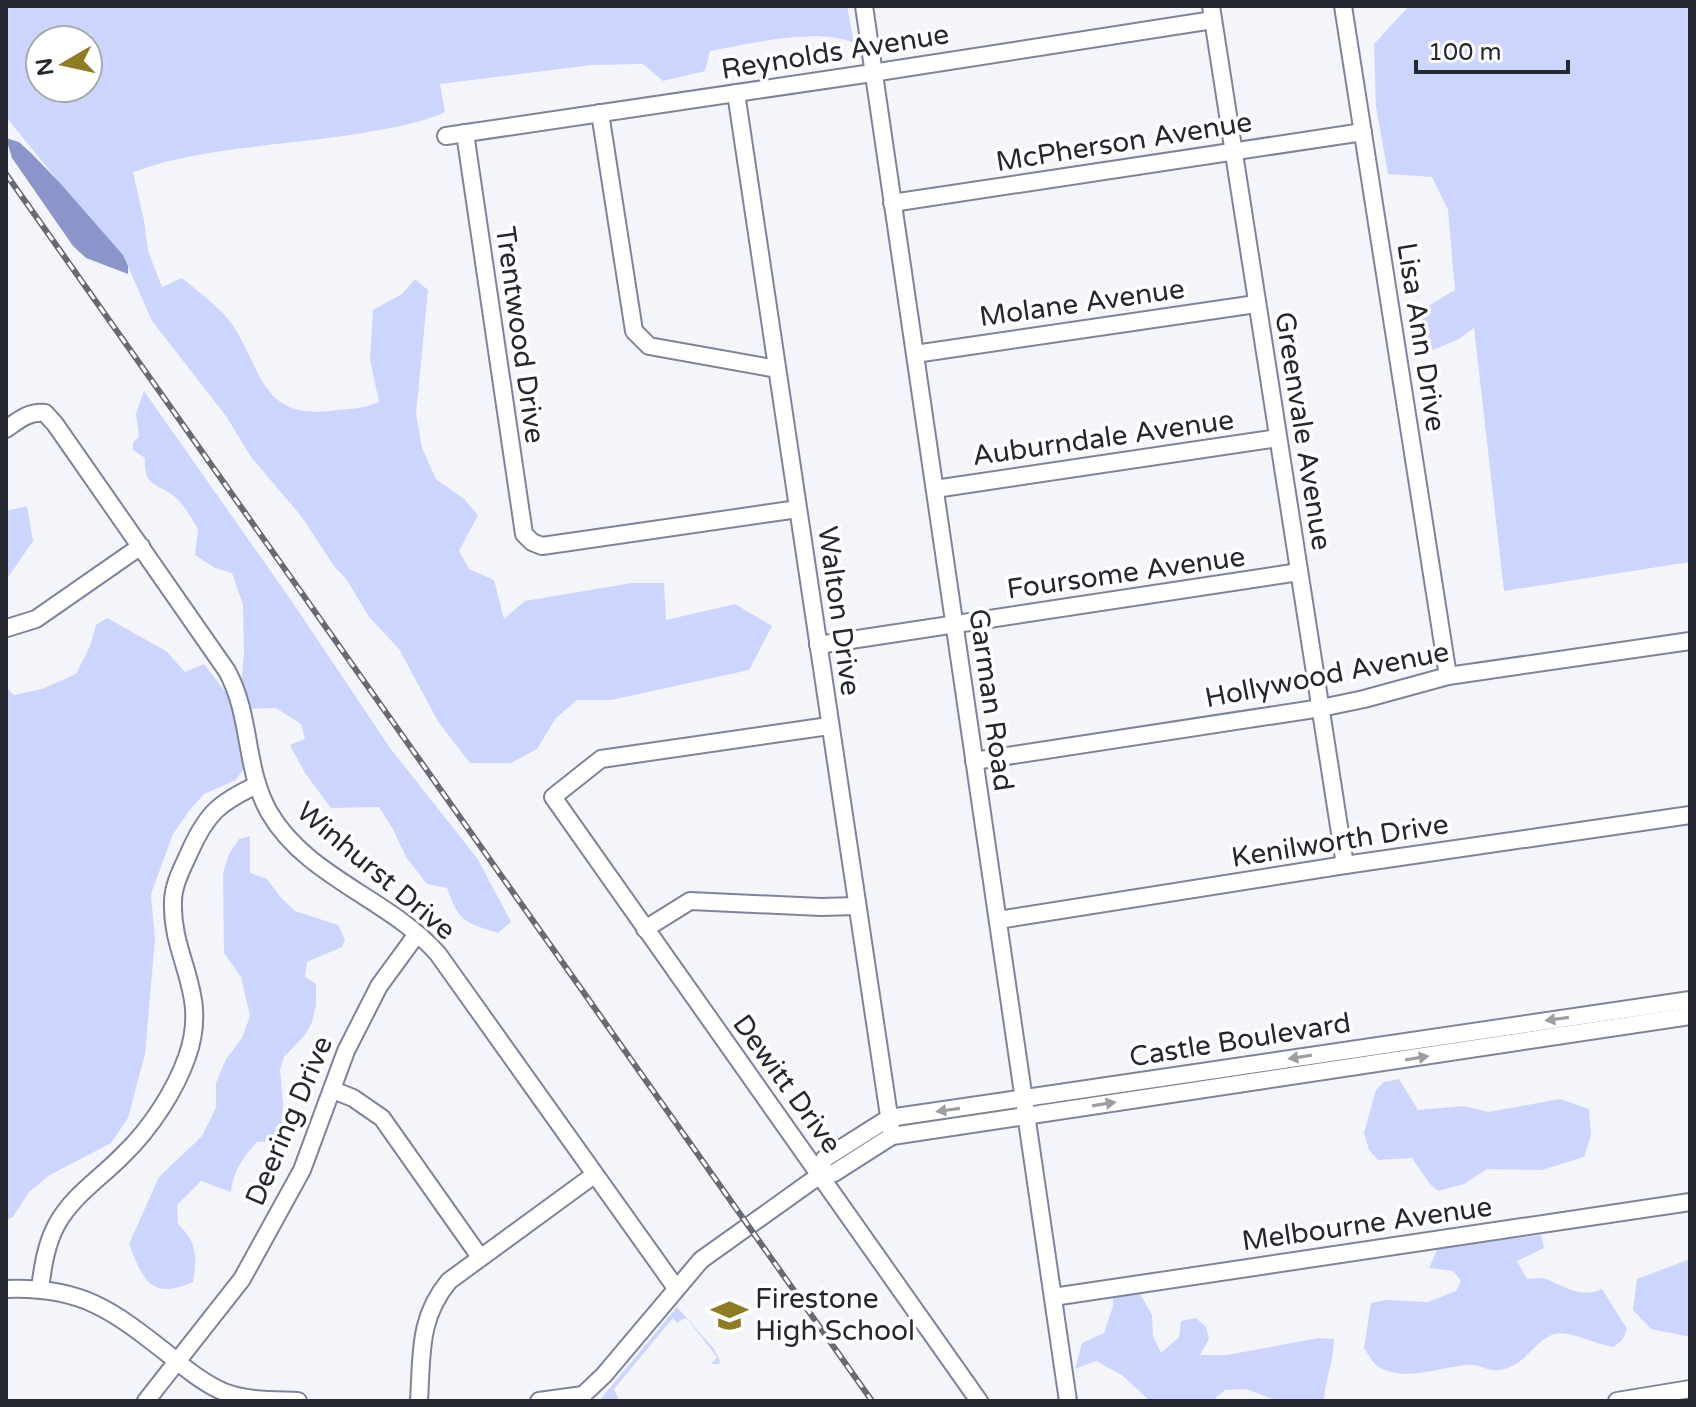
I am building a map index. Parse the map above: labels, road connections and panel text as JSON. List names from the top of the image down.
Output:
{
  "streets": {
    "street": [
      "Reynolds Avenue",
      "McPherson Avenue",
      "Molane Avenue",
      "Trentwood Drive",
      "Lisa Ann Drive",
      "Greenvale Avenue",
      "Auburndale Avenue",
      "Foursome Avenue",
      "Walton Drive",
      "Hollywood Avenue",
      "Garman Road",
      "Kenilworth Drive",
      "Winhurst Drive",
      "Castle Boulevard",
      "Dewitt Drive",
      "Deering Drive",
      "Melbourne Avenue"
    ]
  },
  "crossings": [
    ["Reynolds Avenue", "Trentwood Drive"],
    ["Reynolds Avenue", "Greenvale Avenue"],
    ["Reynolds Avenue", "Walton Drive"],
    ["Reynolds Avenue", "Garman Road"],
    ["McPherson Avenue", "Lisa Ann Drive"],
    ["McPherson Avenue", "Greenvale Avenue"],
    ["McPherson Avenue", "Garman Road"],
    ["Molane Avenue", "Greenvale Avenue"],
    ["Molane Avenue", "Garman Road"],
    ["Trentwood Drive", "Walton Drive"],
    ["Lisa Ann Drive", "Hollywood Avenue"],
    ["Greenvale Avenue", "Auburndale Avenue"],
    ["Greenvale Avenue", "Foursome Avenue"],
    ["Greenvale Avenue", "Hollywood Avenue"],
    ["Greenvale Avenue", "Kenilworth Drive"],
    ["Auburndale Avenue", "Garman Road"],
    ["Foursome Avenue", "Walton Drive"],
    ["Foursome Avenue", "Garman Road"],
    ["Walton Drive", "Castle Boulevard"],
    ["Walton Drive", "Dewitt Drive"],
    ["Hollywood Avenue", "Garman Road"],
    ["Garman Road", "Kenilworth Drive"],
    ["Garman Road", "Castle Boulevard"],
    ["Garman Road", "Melbourne Avenue"],
    ["Winhurst Drive", "Castle Boulevard"],
    ["Winhurst Drive", "Deering Drive"],
    ["Castle Boulevard", "Dewitt Drive"]
  ],
  "places": {
    "school or university": ["Firestone High School"]
  },
  "scale_bar": "100 m",
  "north": "left"
}
